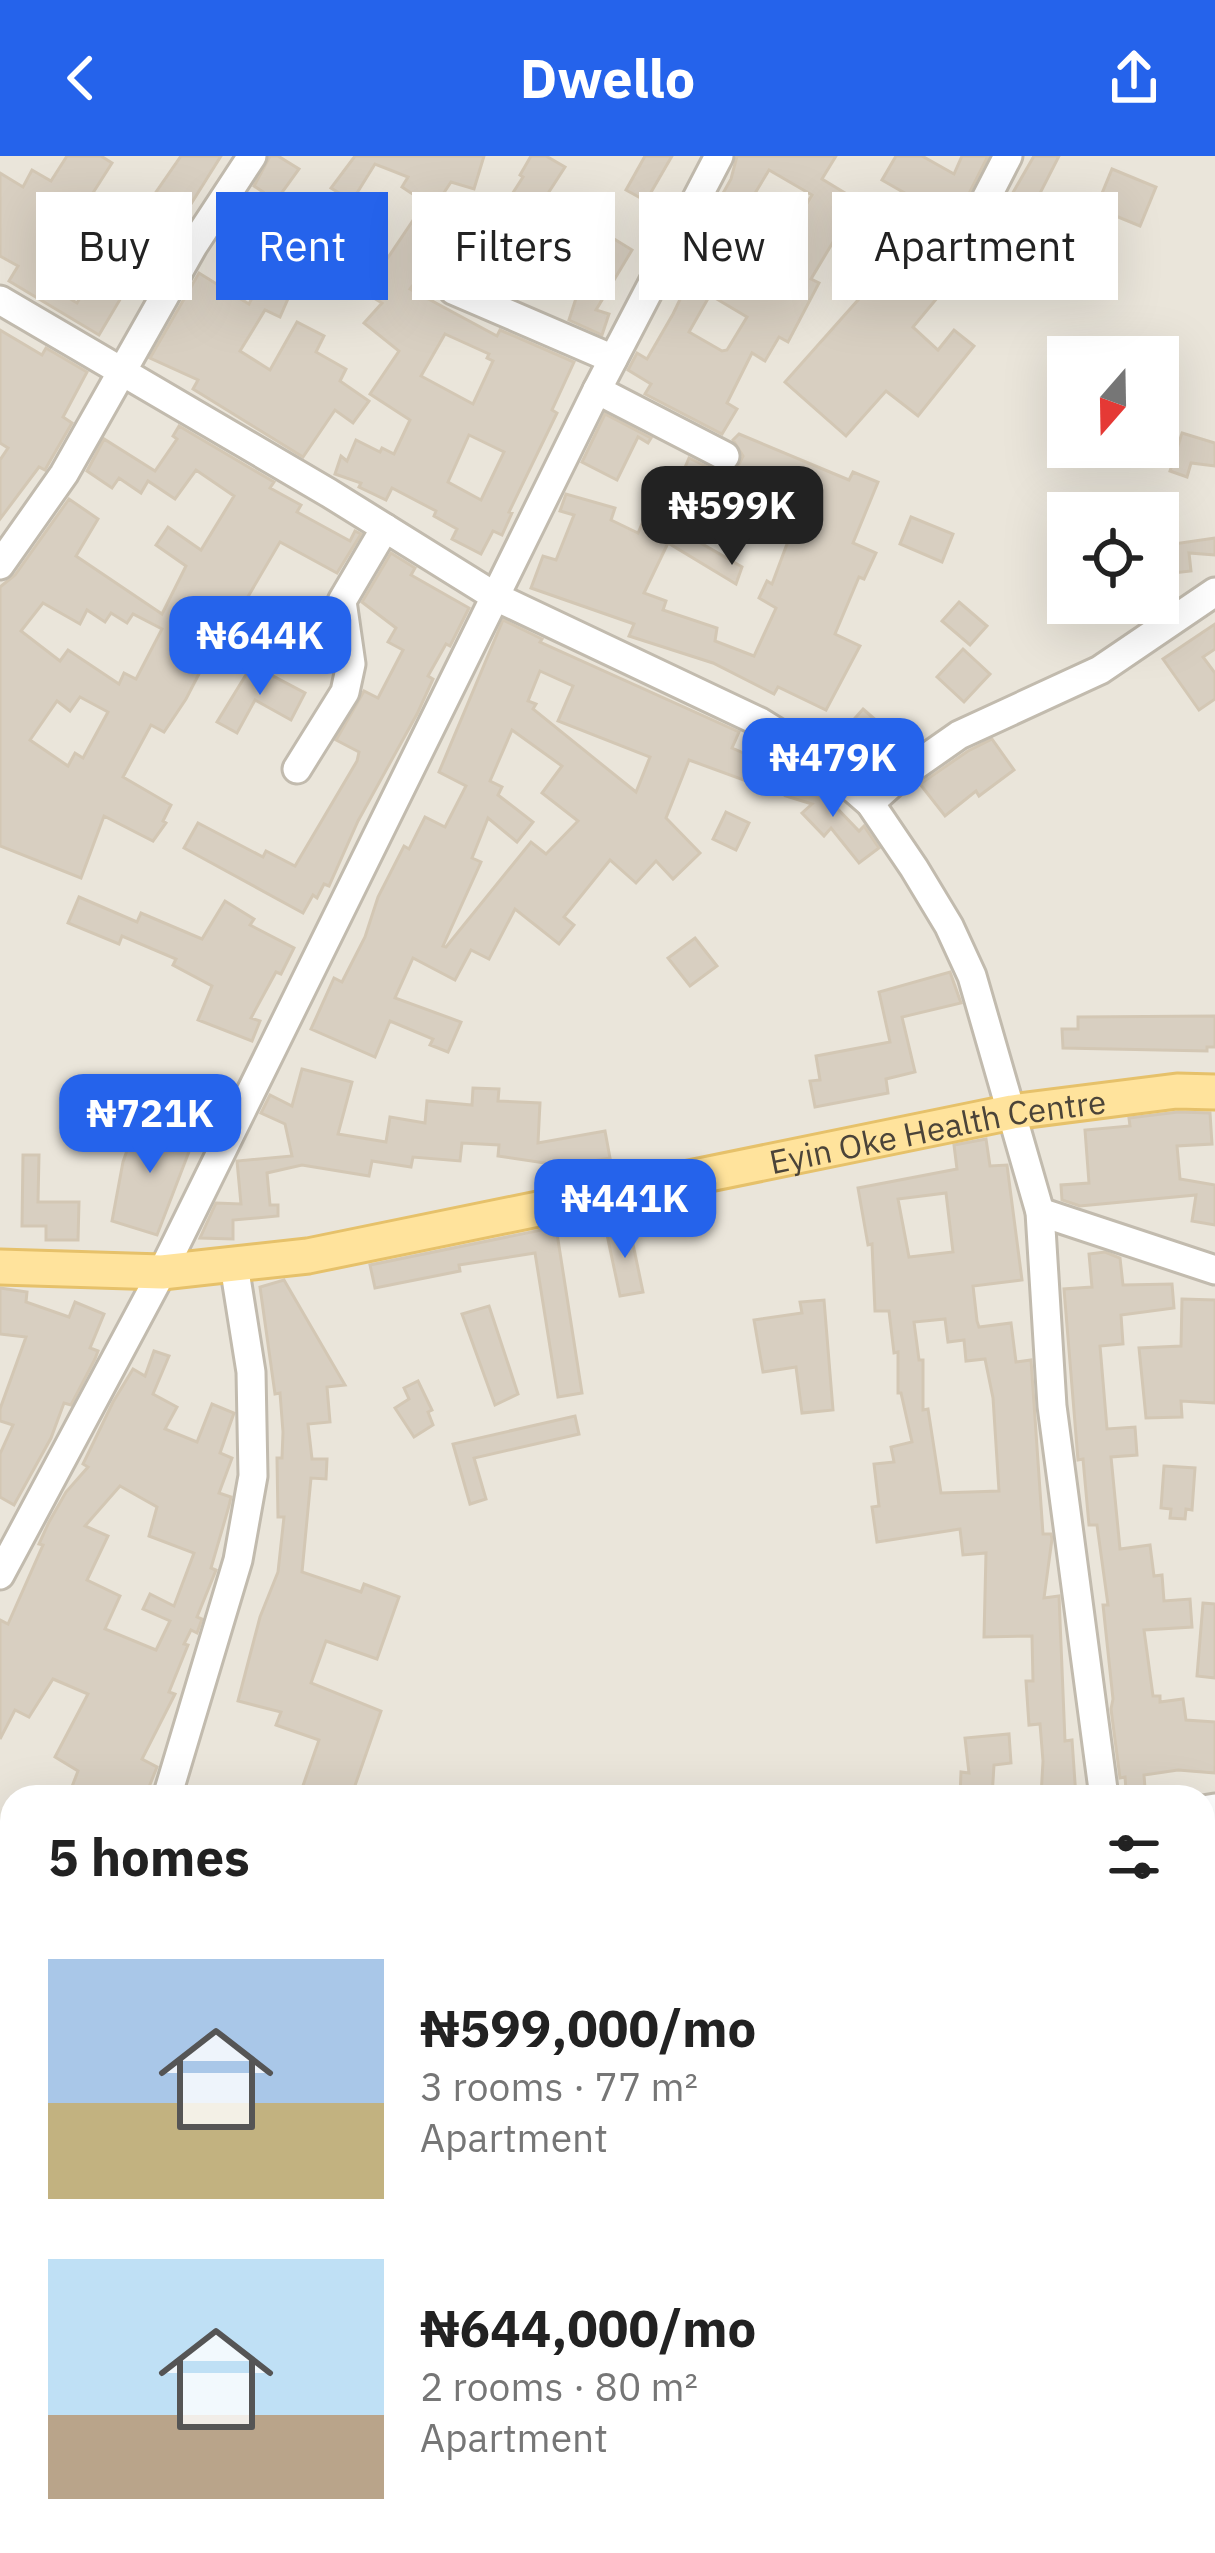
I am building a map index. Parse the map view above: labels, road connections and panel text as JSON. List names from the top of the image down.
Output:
{
  "streets": {
    "main road": ["Eyin Oke Health Centre"]
  },
  "north": "bottom",
  "page": {
    "header": "Dwello",
    "chip": [
      "Buy",
      "Rent",
      "Filters",
      "New",
      "Apartment"
    ],
    "price": [
      "₦599K",
      "₦644K",
      "₦479K",
      "₦721K",
      "₦441K"
    ],
    "heading": "5 homes",
    "list": [
      {
        "name": "₦599,000/mo",
        "note": "3 rooms · 77 m² · Apartment"
      },
      {
        "name": "₦644,000/mo",
        "note": "2 rooms · 80 m² · Apartment"
      }
    ]
  }
}
